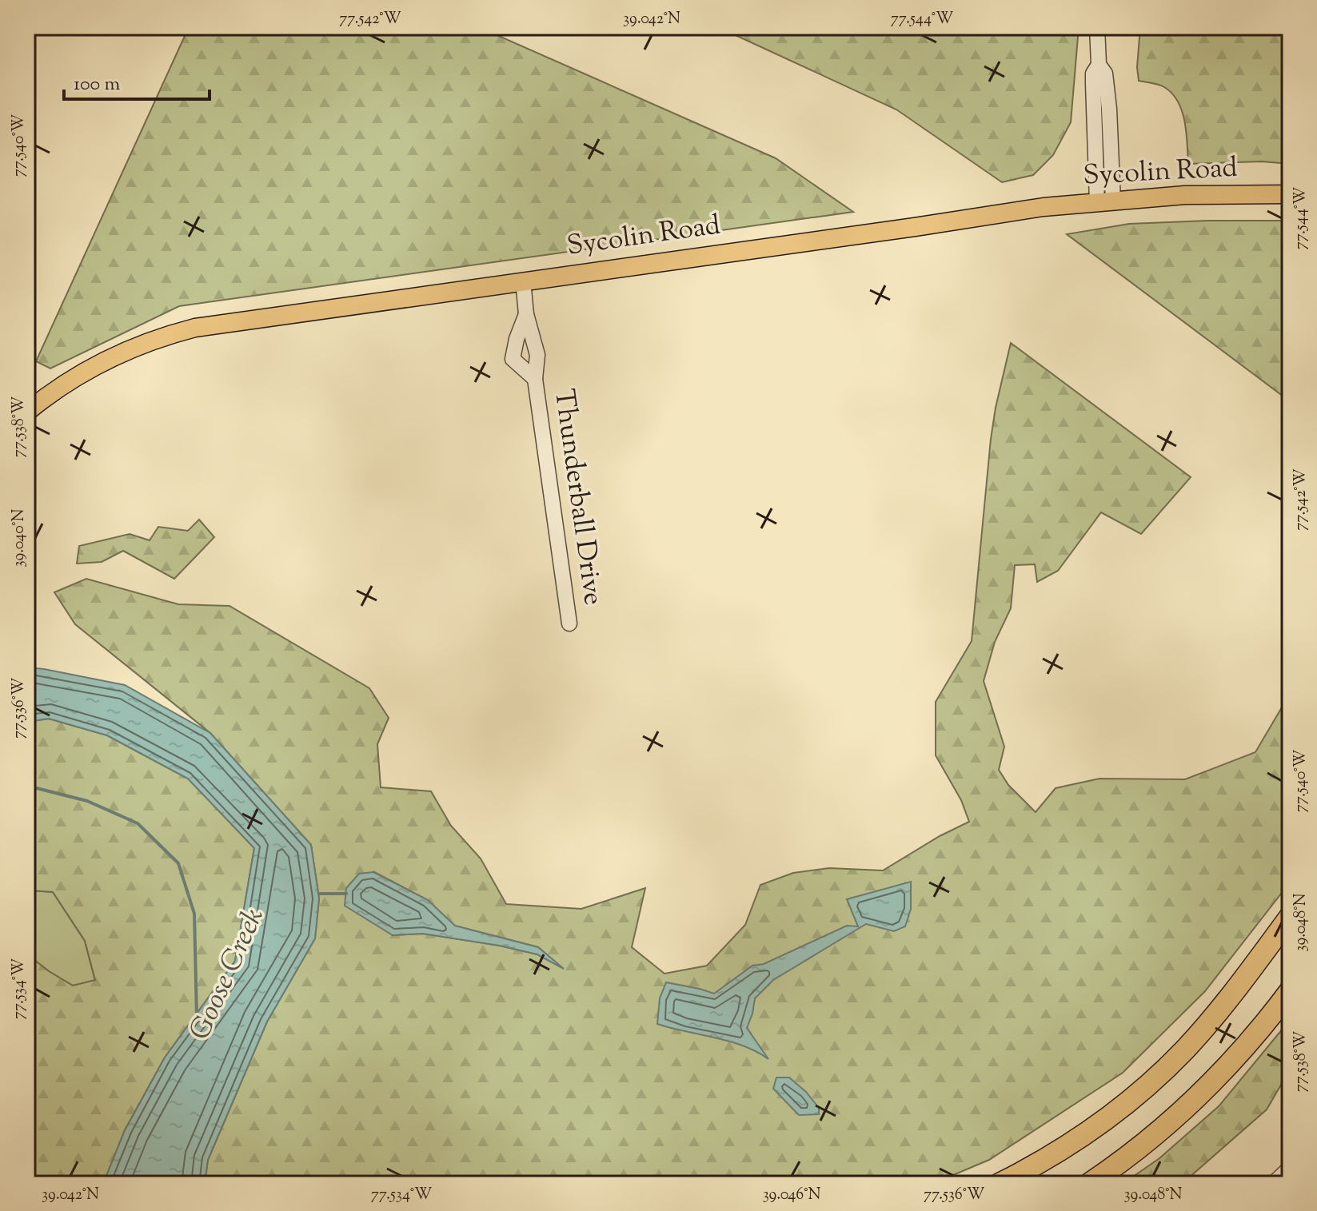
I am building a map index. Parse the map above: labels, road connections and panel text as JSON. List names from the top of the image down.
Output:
{
  "streets": {
    "main road": ["Sycolin Road"],
    "street": ["Thunderball Drive"]
  },
  "crossings": [
    ["Sycolin Road", "Thunderball Drive"]
  ],
  "water": ["Goose Creek"],
  "scale_bar": "100 m",
  "coordinates": [
    "77.542°W",
    "39.042°N",
    "77.544°W",
    "77.540°W",
    "77.538°W",
    "39.040°N",
    "77.536°W",
    "39.048°N",
    "77.534°W",
    "39.046°N"
  ]
}
